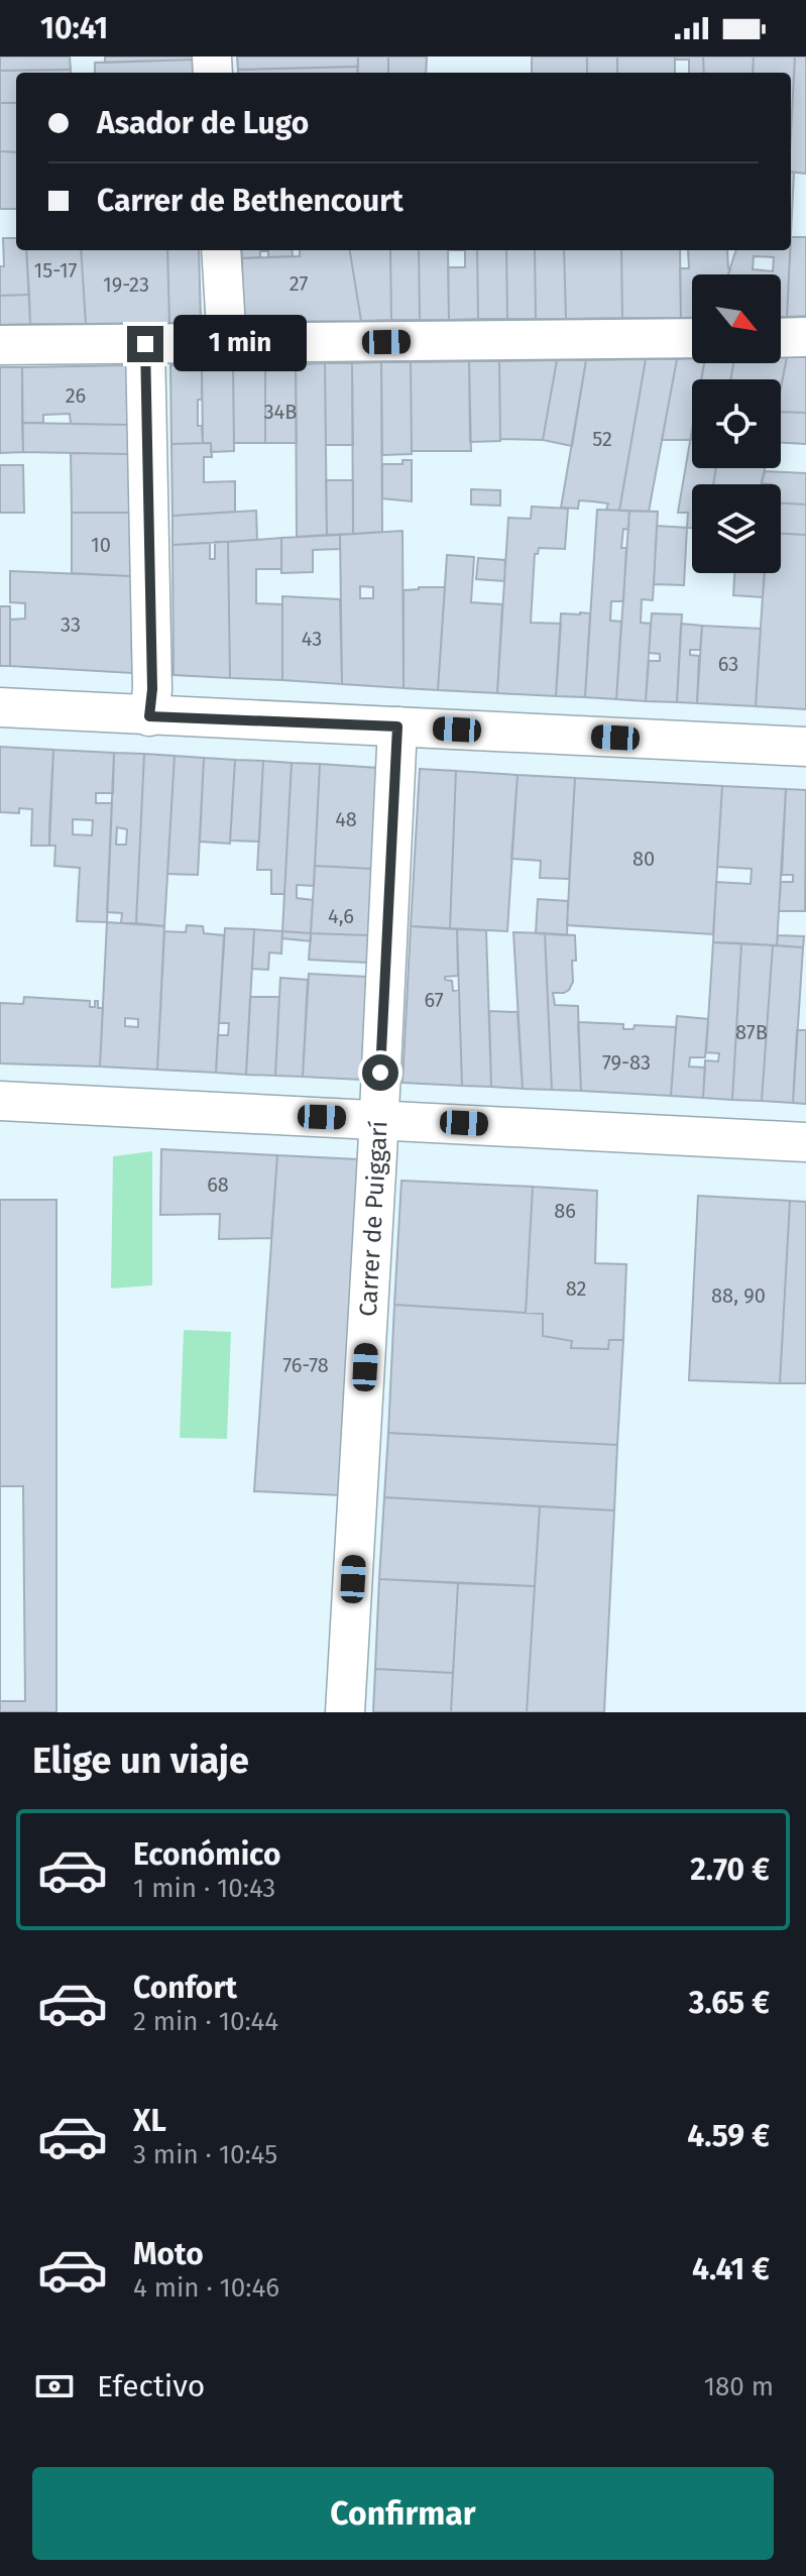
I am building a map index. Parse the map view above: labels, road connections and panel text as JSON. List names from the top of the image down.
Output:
{
  "streets": {
    "street": ["Carrer de Puiggarí"]
  },
  "house_numbers": [
    "15-17",
    "27",
    "19-23",
    "26",
    "34B",
    "52",
    "10",
    "33",
    "43",
    "63",
    "48",
    "80",
    "4,6",
    "67",
    "87B",
    "79-83",
    "68",
    "86",
    "82",
    "88, 90",
    "76-78"
  ],
  "north": "bottom right",
  "page": {
    "status": "10:41",
    "banner": ["Asador de Lugo", "Carrer de Bethencourt"],
    "bubble": "1 min",
    "heading": "Elige un viaje",
    "list": [
      {
        "name": "Económico",
        "note": "1 min · 10:43",
        "value": "2.70 €"
      },
      {
        "name": "Confort",
        "note": "2 min · 10:44",
        "value": "3.65 €"
      },
      {
        "name": "XL",
        "note": "3 min · 10:45",
        "value": "4.59 €"
      },
      {
        "name": "Moto",
        "note": "4 min · 10:46",
        "value": "4.41 €"
      }
    ],
    "pay": ["Efectivo", "180 m"],
    "buttons": "Confirmar"
  }
}
